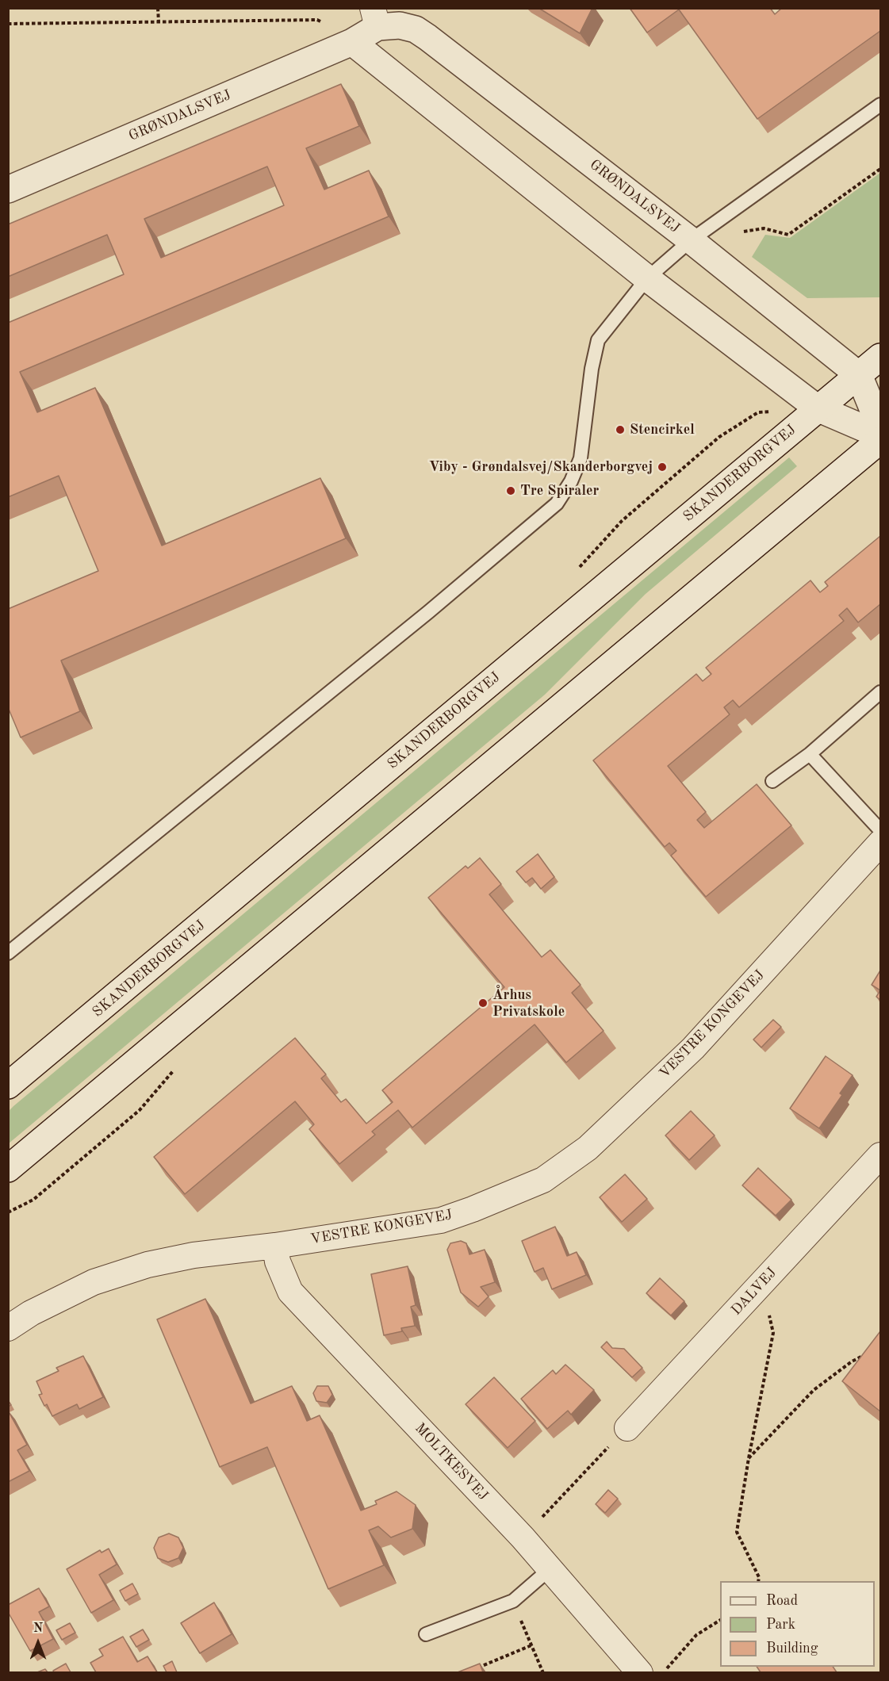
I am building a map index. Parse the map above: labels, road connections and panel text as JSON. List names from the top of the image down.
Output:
{
  "streets": {
    "main road": ["GRØNDALSVEJ", "SKANDERBORGVEJ"],
    "street": ["VESTRE KONGEVEJ", "DALVEJ", "MOLTKESVEJ"]
  },
  "crossings": [
    ["GRØNDALSVEJ", "SKANDERBORGVEJ"],
    ["VESTRE KONGEVEJ", "MOLTKESVEJ"]
  ],
  "places": [
    "Stencirkel",
    "Viby - Grøndalsvej/Skanderborgvej",
    "Tre Spiraler",
    "Århus Privatskole"
  ],
  "legend": ["Road", "Park", "Building"],
  "north": "top"
}
